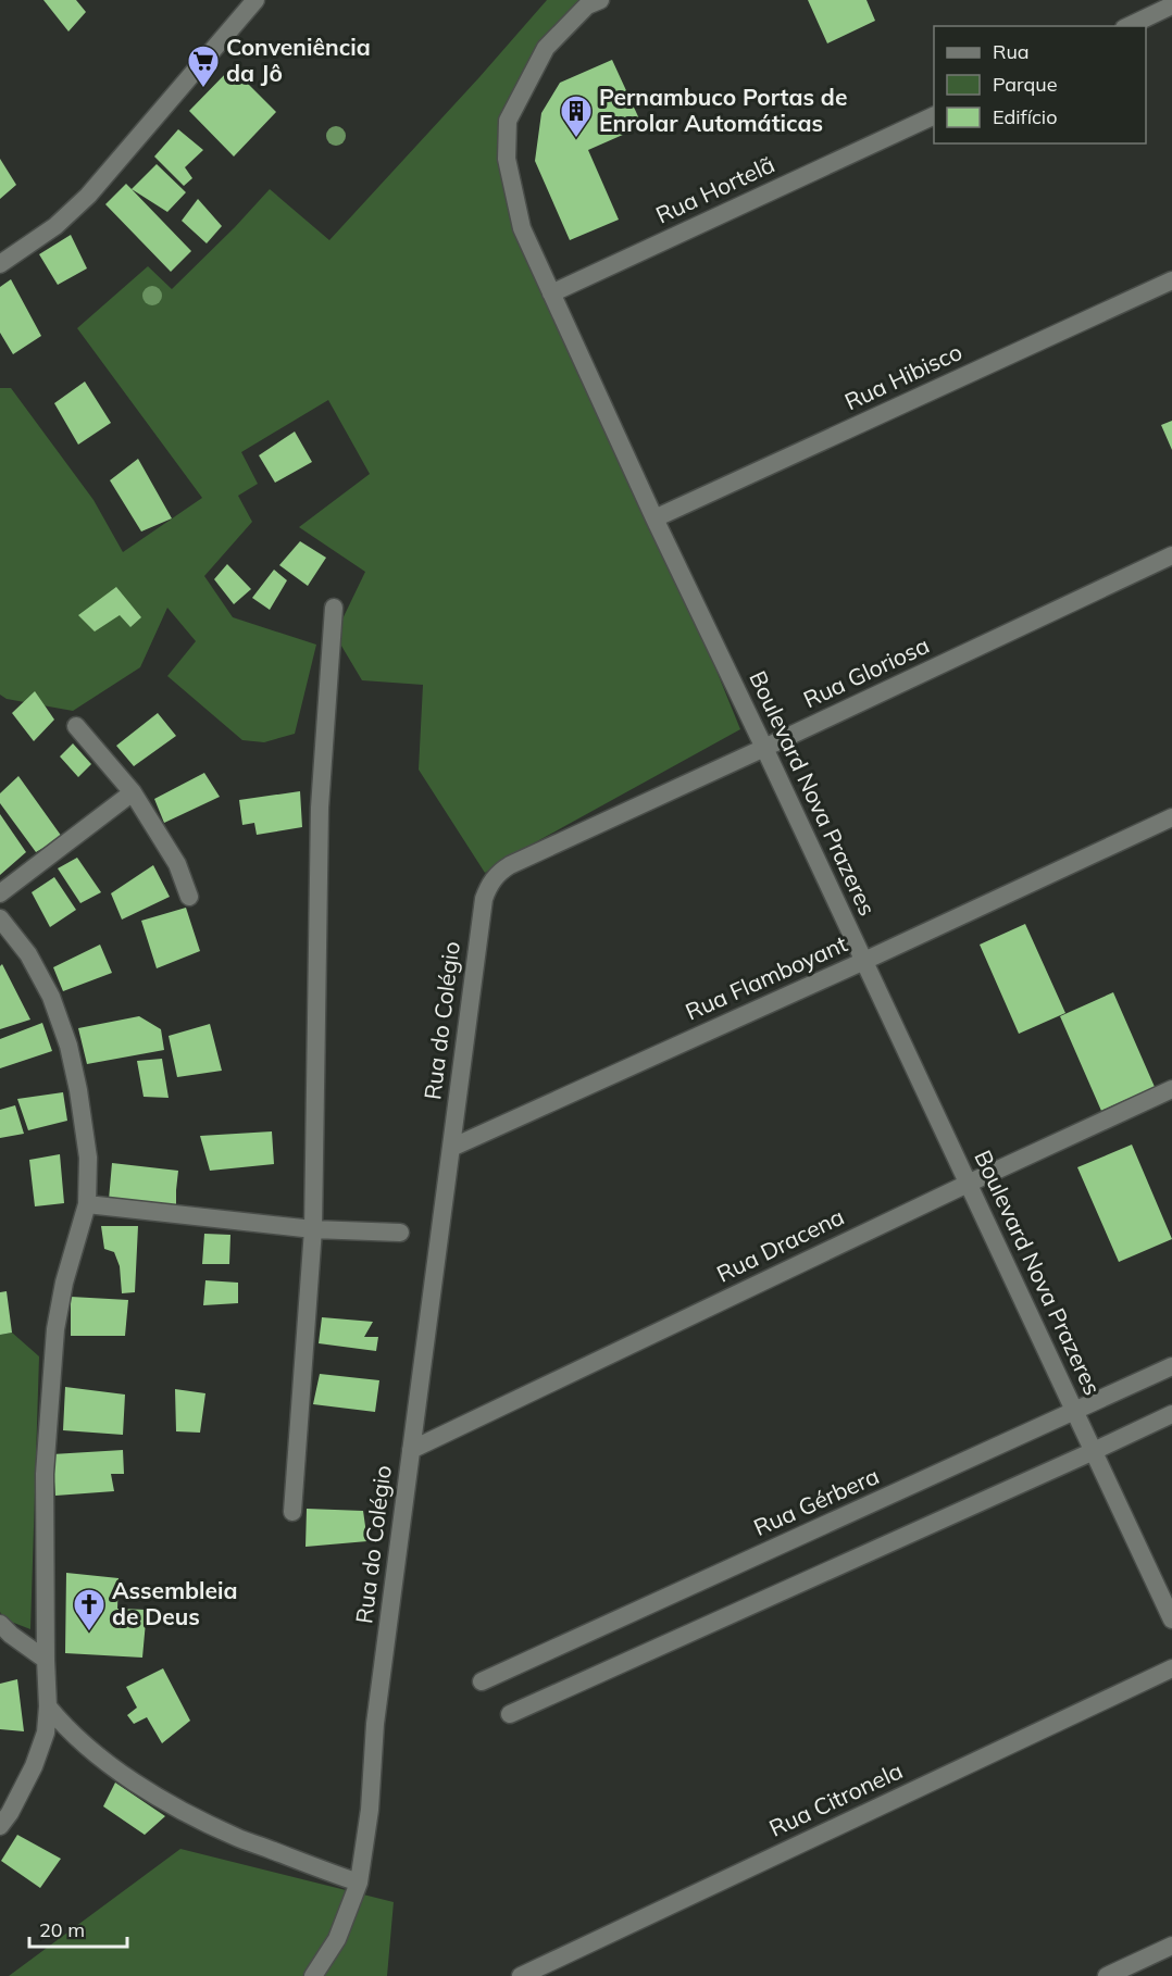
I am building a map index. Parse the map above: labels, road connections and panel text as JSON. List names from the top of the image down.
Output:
{
  "streets": {
    "street": [
      "Rua Hortelã",
      "Rua Hibisco",
      "Rua Gloriosa",
      "Boulevard Nova Prazeres",
      "Rua Flamboyant",
      "Rua do Colégio",
      "Rua Dracena",
      "Rua Gérbera",
      "Rua Citronela"
    ]
  },
  "crossings": [
    ["Rua Hortelã", "Boulevard Nova Prazeres"],
    ["Rua Hibisco", "Boulevard Nova Prazeres"],
    ["Rua Gloriosa", "Boulevard Nova Prazeres"],
    ["Rua Gloriosa", "Rua do Colégio"],
    ["Boulevard Nova Prazeres", "Rua Flamboyant"],
    ["Boulevard Nova Prazeres", "Rua Dracena"],
    ["Boulevard Nova Prazeres", "Rua Gérbera"],
    ["Rua Flamboyant", "Rua do Colégio"],
    ["Rua do Colégio", "Rua Dracena"]
  ],
  "places": {
    "supermarket": ["Conveniência da Jô"],
    "building": ["Pernambuco Portas de Enrolar Automáticas"],
    "church": ["Assembleia de Deus"]
  },
  "legend": ["Rua", "Parque", "Edifício"],
  "scale_bar": "20 m"
}
